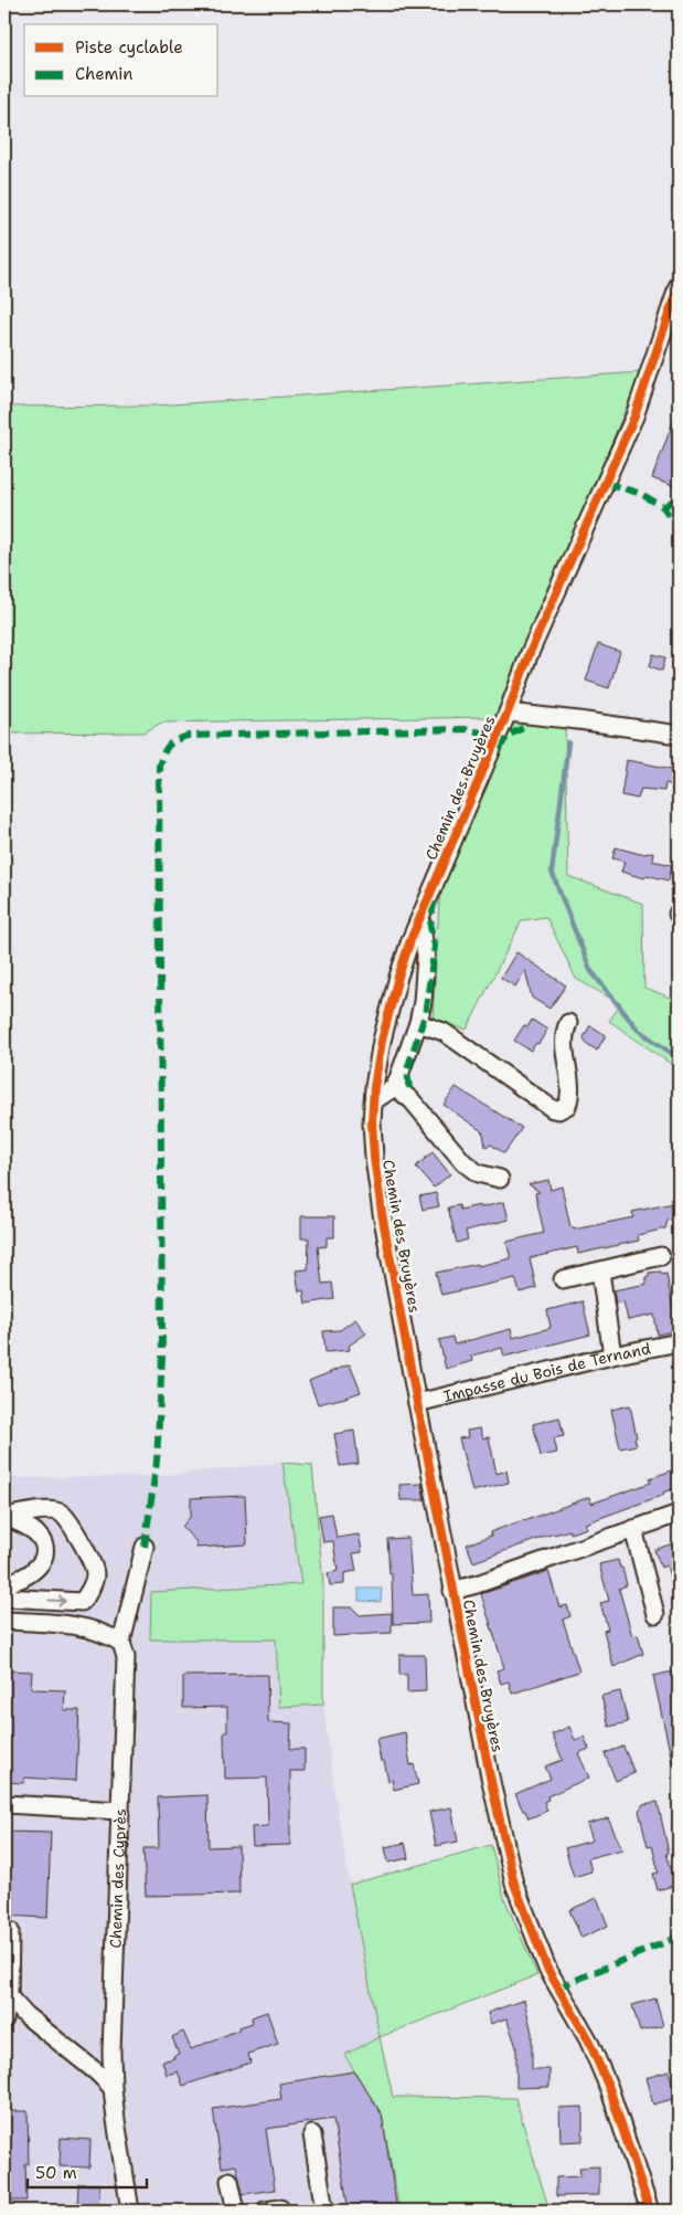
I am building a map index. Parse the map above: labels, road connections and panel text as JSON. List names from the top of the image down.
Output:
{
  "streets": {
    "street": ["Chemin des Bruyères", "Impasse du Bois de Ternand", "Chemin des Cyprès"]
  },
  "crossings": [
    ["Chemin des Bruyères", "Impasse du Bois de Ternand"]
  ],
  "legend": ["Piste cyclable", "Chemin"],
  "scale_bar": "50 m"
}
